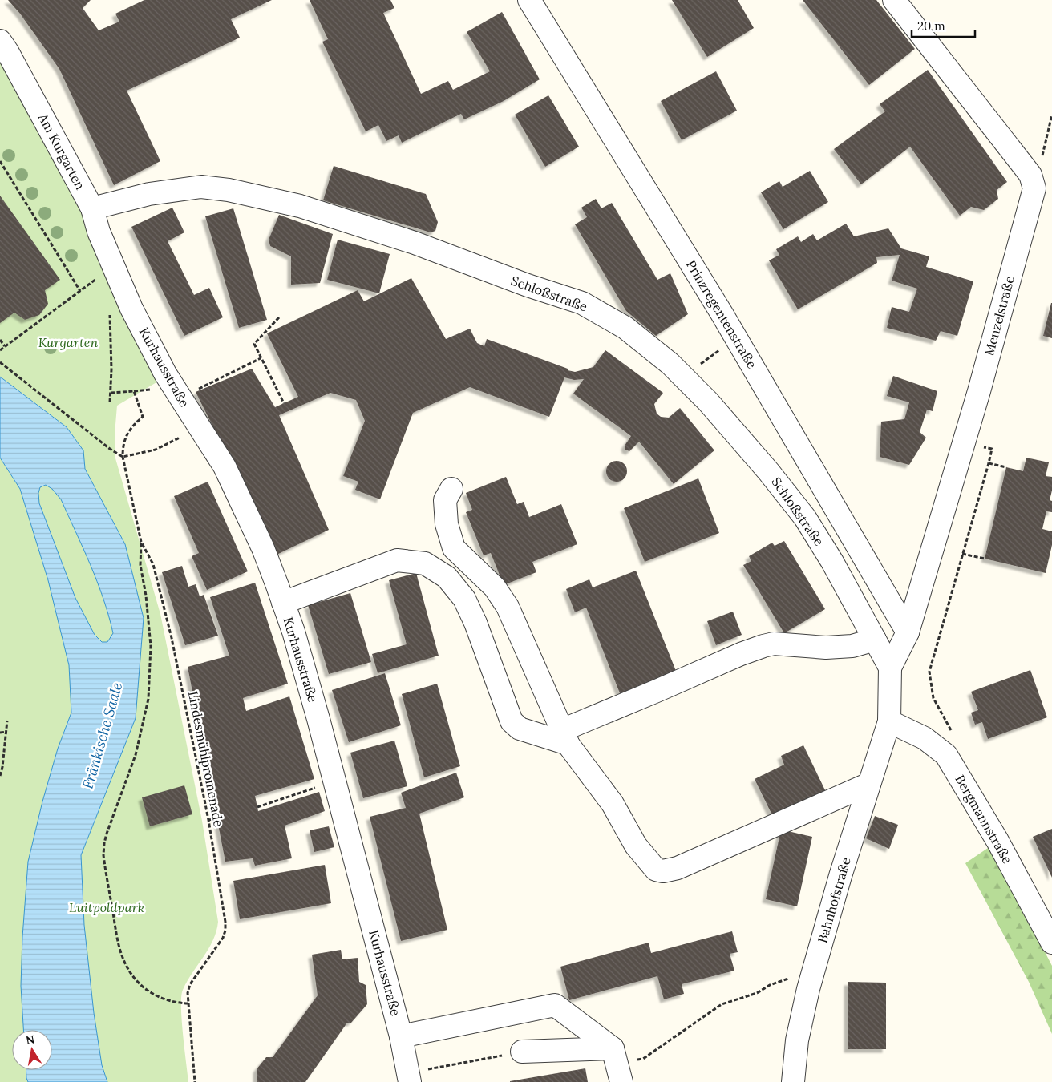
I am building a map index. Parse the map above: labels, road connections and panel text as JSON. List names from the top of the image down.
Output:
{
  "streets": {
    "street": [
      "Am Kurgarten",
      "Schloßstraße",
      "Prinzregentenstraße",
      "Menzelstraße",
      "Kurhausstraße",
      "Bergmannstraße",
      "Bahnhofstraße"
    ],
    "path": ["Lindesmühlpromenade"]
  },
  "crossings": [
    ["Am Kurgarten", "Schloßstraße"],
    ["Am Kurgarten", "Kurhausstraße"],
    ["Schloßstraße", "Menzelstraße"],
    ["Prinzregentenstraße", "Menzelstraße"],
    ["Bergmannstraße", "Bahnhofstraße"]
  ],
  "water": ["Fränkische Saale"],
  "parks": ["Kurgarten", "Luitpoldpark"],
  "scale_bar": "20 m",
  "north": "top"
}
